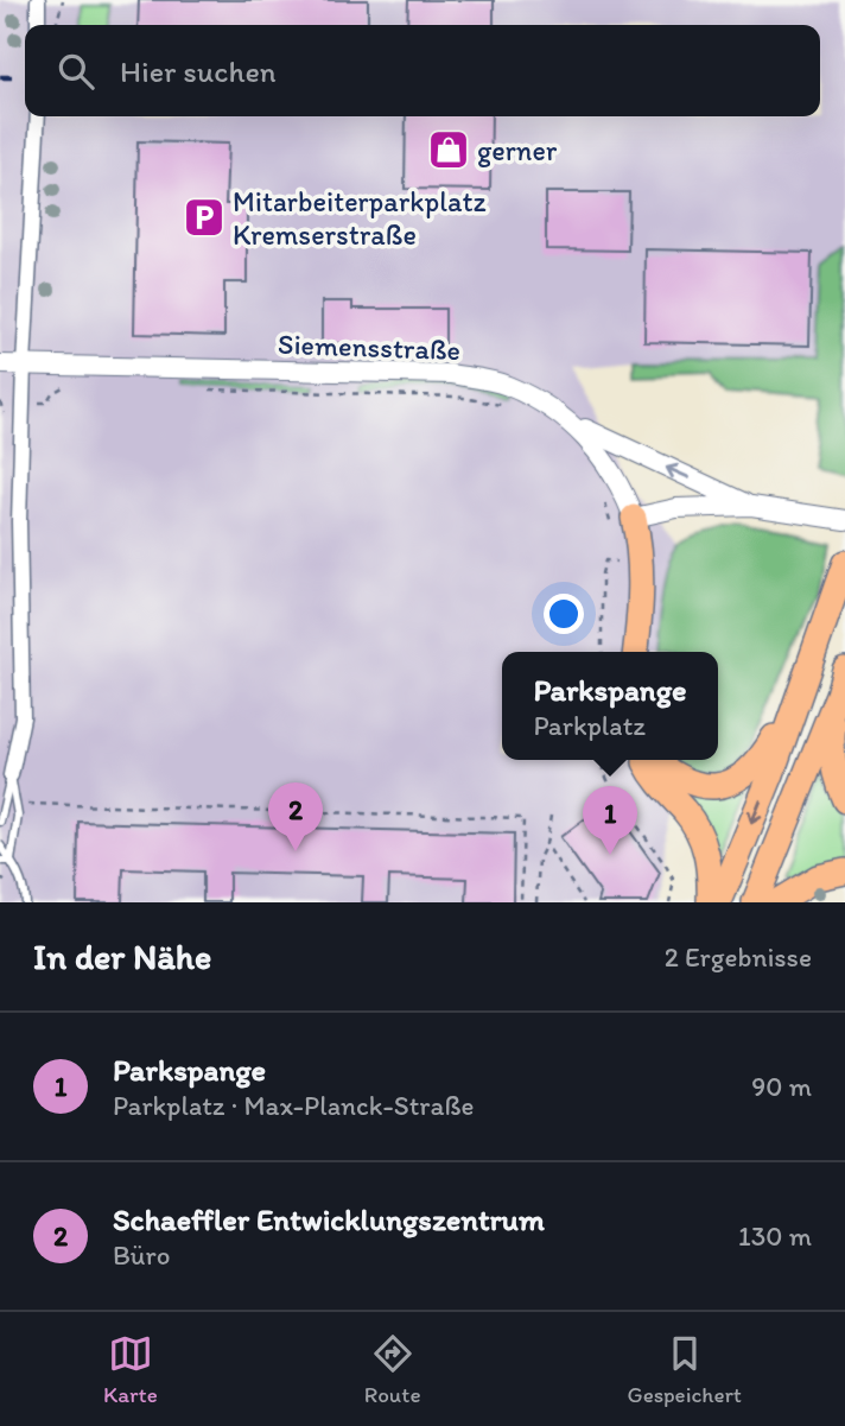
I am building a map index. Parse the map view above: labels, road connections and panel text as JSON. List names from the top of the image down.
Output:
{
  "streets": {
    "street": ["Siemensstraße"]
  },
  "places": {
    "shop": ["gerner"],
    "parking": ["Mitarbeiterparkplatz Kremserstraße"]
  },
  "page": {
    "search": "Hier suchen",
    "popup": ["Parkspange", "Parkplatz"],
    "pins": ["2", "1"],
    "heading": ["In der Nähe", "2 Ergebnisse"],
    "list": [
      {
        "mark": "1",
        "name": "Parkspange",
        "note": "Parkplatz · Max-Planck-Straße",
        "value": "90 m"
      },
      {
        "mark": "2",
        "name": "Schaeffler Entwicklungszentrum",
        "note": "Büro",
        "value": "130 m"
      }
    ],
    "nav": ["Karte", "Route", "Gespeichert"]
  }
}
